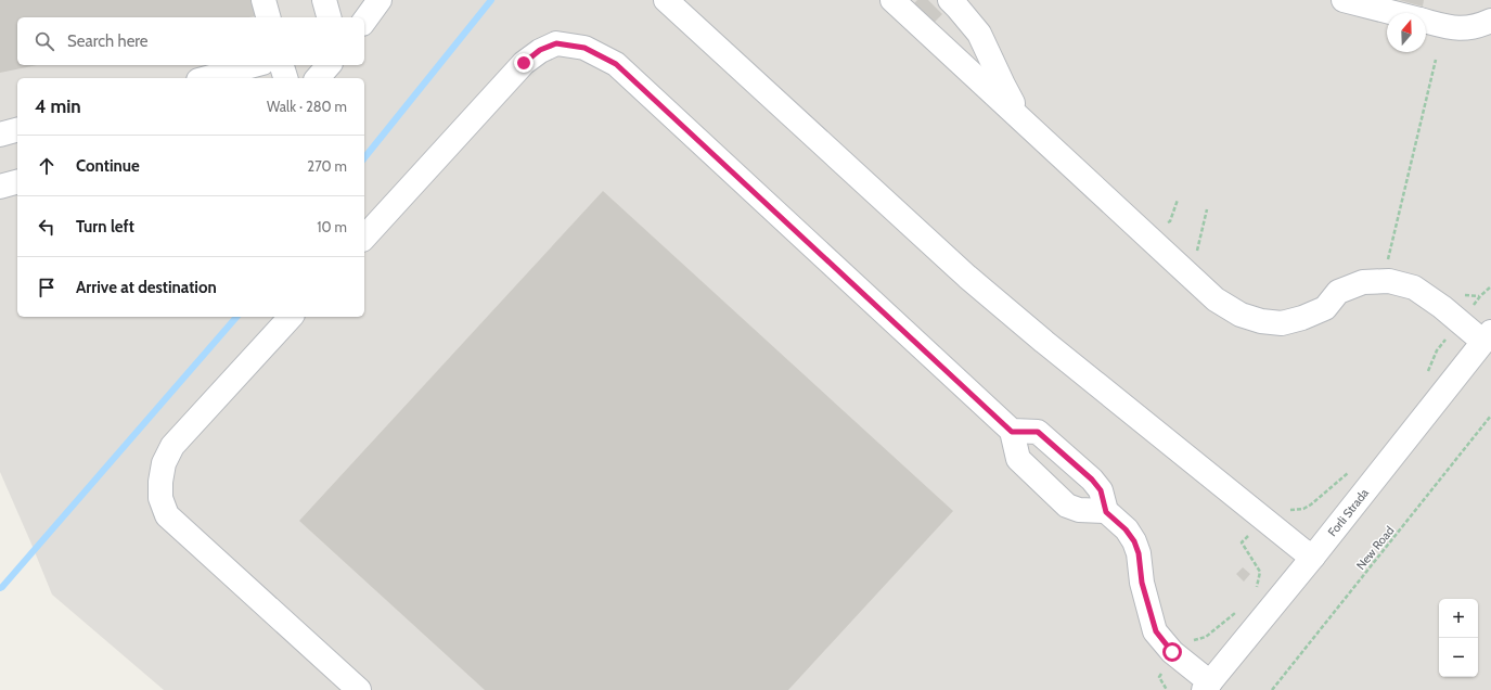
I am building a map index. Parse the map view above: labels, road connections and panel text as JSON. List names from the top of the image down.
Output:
{
  "streets": {
    "street": ["Forli Strada"],
    "path": ["New Road"]
  },
  "north": "top",
  "page": {
    "search": "Search here",
    "heading": ["4 min", "Walk · 280 m"],
    "list": [
      ["Continue", "270 m"],
      ["Turn left", "10 m"],
      "Arrive at destination"
    ],
    "map_buttons": ["+", "−"]
  }
}
